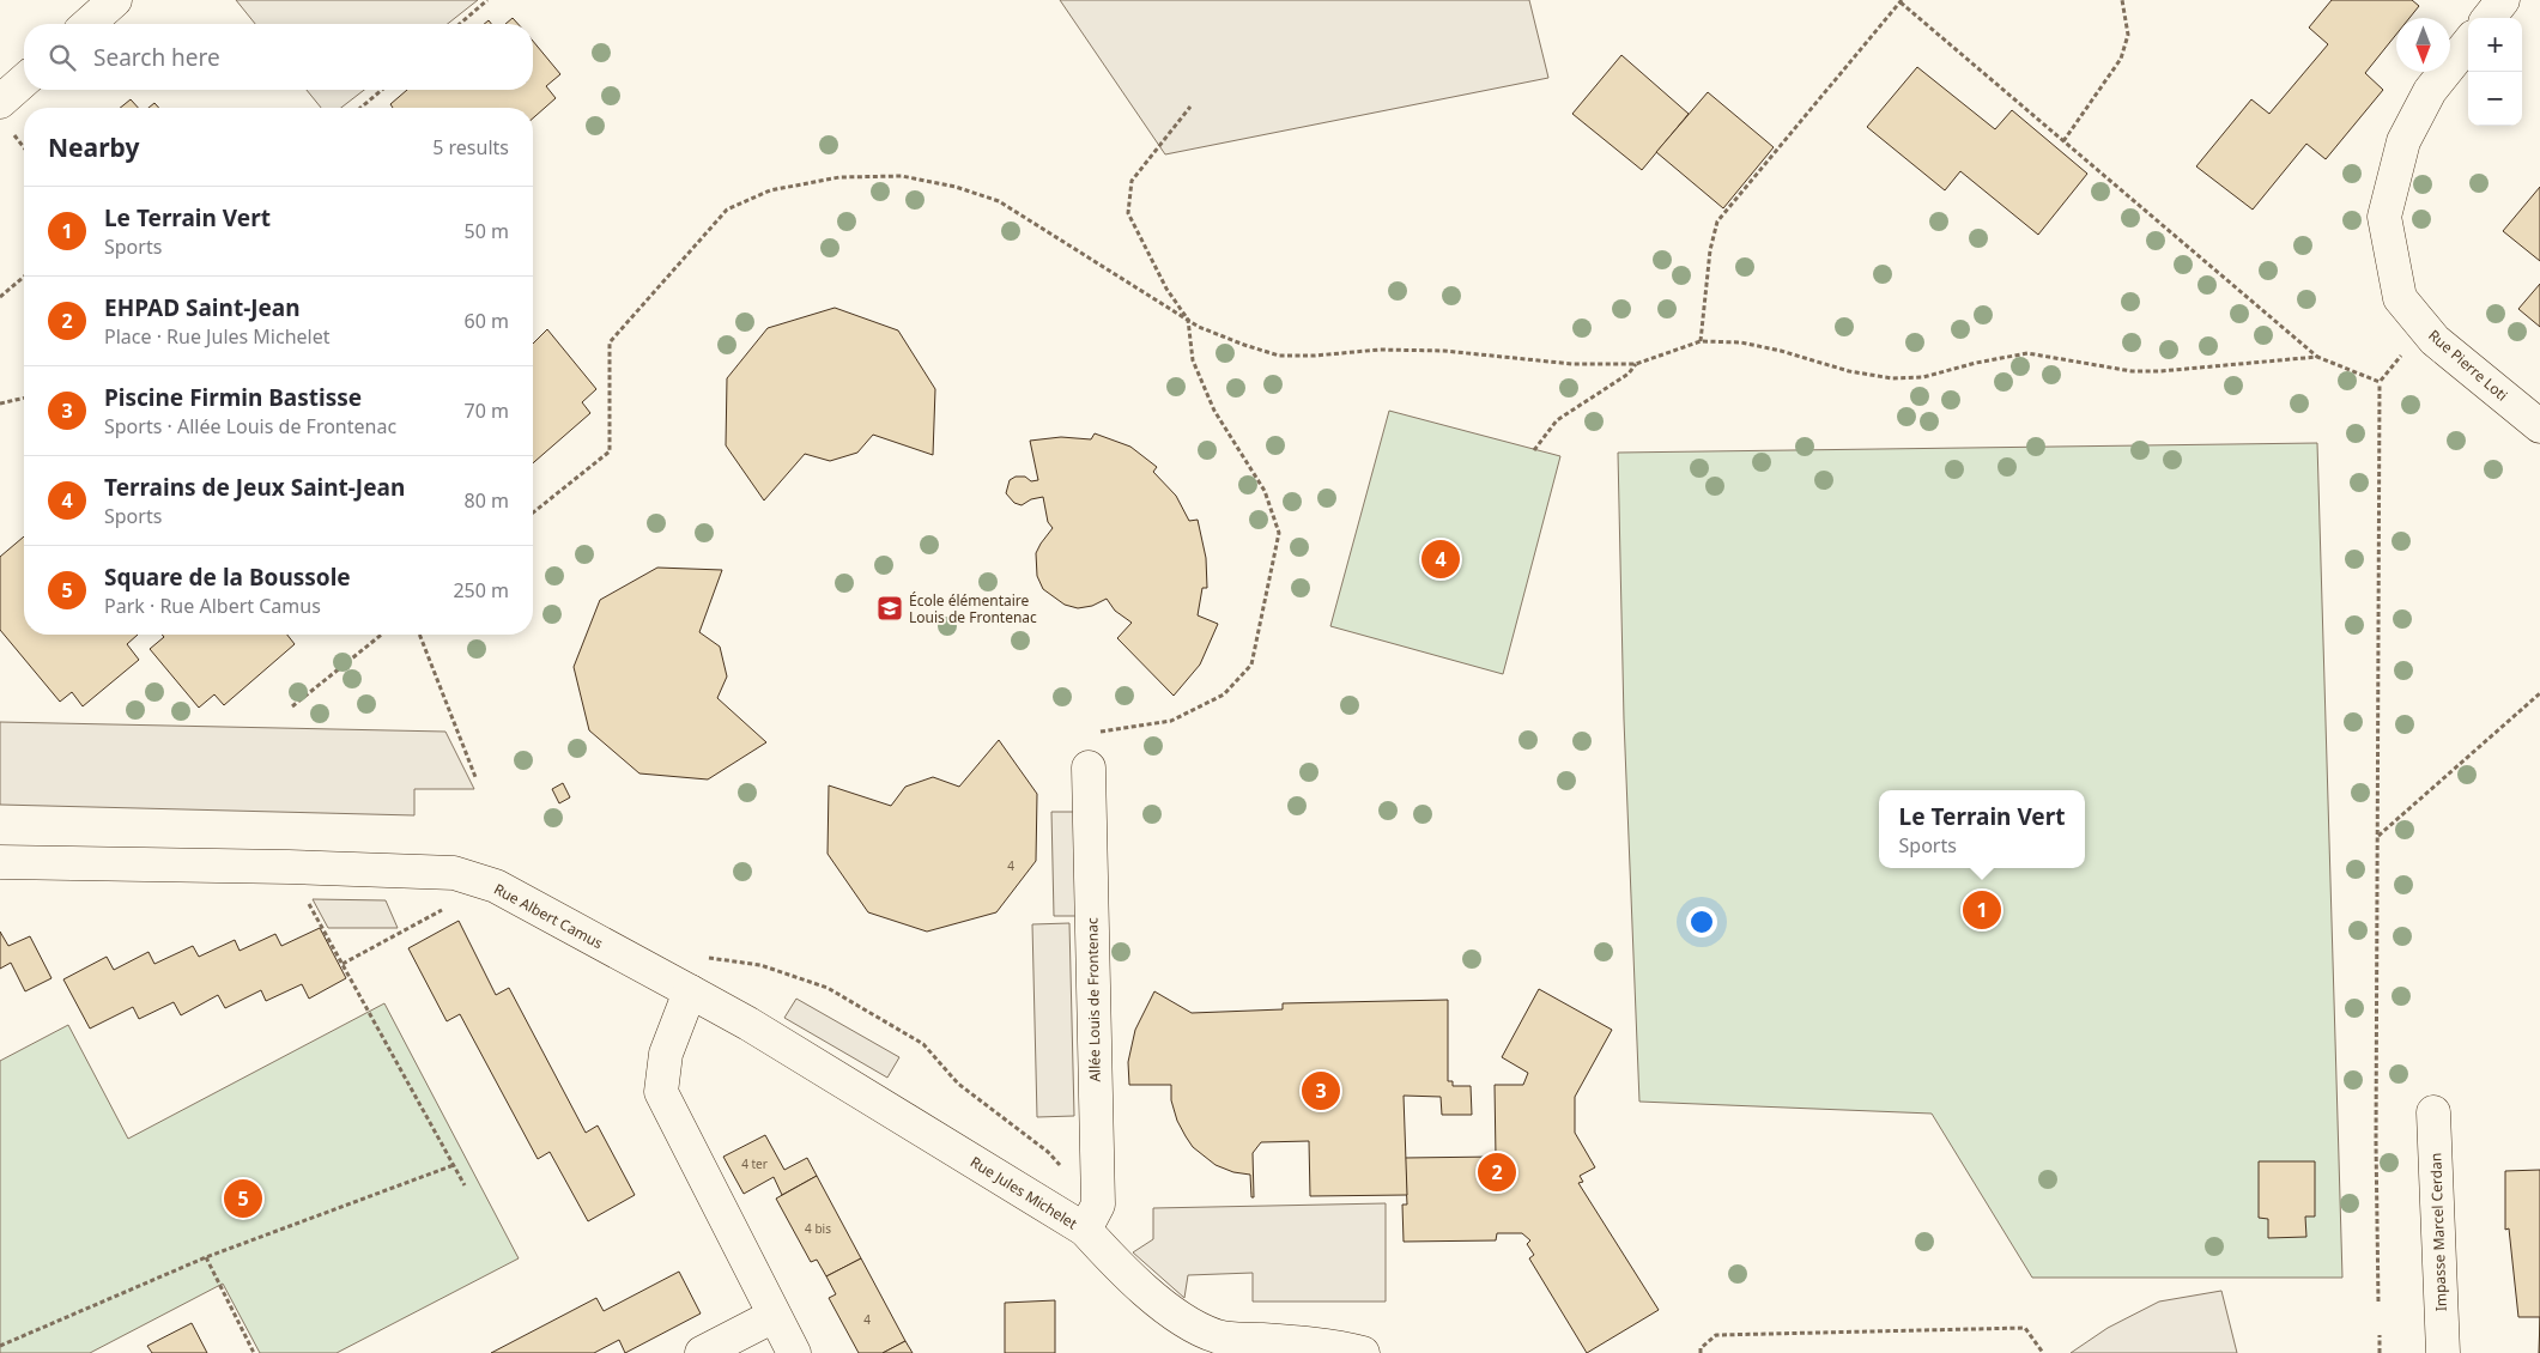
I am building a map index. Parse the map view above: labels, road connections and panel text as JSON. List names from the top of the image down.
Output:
{
  "streets": {
    "street": [
      "Rue Pierre Loti",
      "Rue Albert Camus",
      "Allée Louis de Frontenac",
      "Rue Jules Michelet",
      "Impasse Marcel Cerdan"
    ]
  },
  "crossings": [
    ["Rue Albert Camus", "Rue Jules Michelet"],
    ["Allée Louis de Frontenac", "Rue Jules Michelet"]
  ],
  "places": {
    "school or university": ["École élémentaire Louis de Frontenac"]
  },
  "house_numbers": [
    "4",
    "4 ter",
    "4 bis",
    "4"
  ],
  "north": "bottom",
  "page": {
    "map_buttons": ["+", "−"],
    "search": "Search here",
    "heading": ["Nearby", "5 results"],
    "list": [
      {
        "mark": "1",
        "name": "Le Terrain Vert",
        "note": "Sports",
        "value": "50 m"
      },
      {
        "mark": "2",
        "name": "EHPAD Saint-Jean",
        "note": "Place · Rue Jules Michelet",
        "value": "60 m"
      },
      {
        "mark": "3",
        "name": "Piscine Firmin Bastisse",
        "note": "Sports · Allée Louis de Frontenac",
        "value": "70 m"
      },
      {
        "mark": "4",
        "name": "Terrains de Jeux Saint-Jean",
        "note": "Sports",
        "value": "80 m"
      },
      {
        "mark": "5",
        "name": "Square de la Boussole",
        "note": "Park · Rue Albert Camus",
        "value": "250 m"
      }
    ],
    "pins": [
      "4",
      "1",
      "3",
      "2",
      "5"
    ],
    "popup": ["Le Terrain Vert", "Sports"]
  }
}
